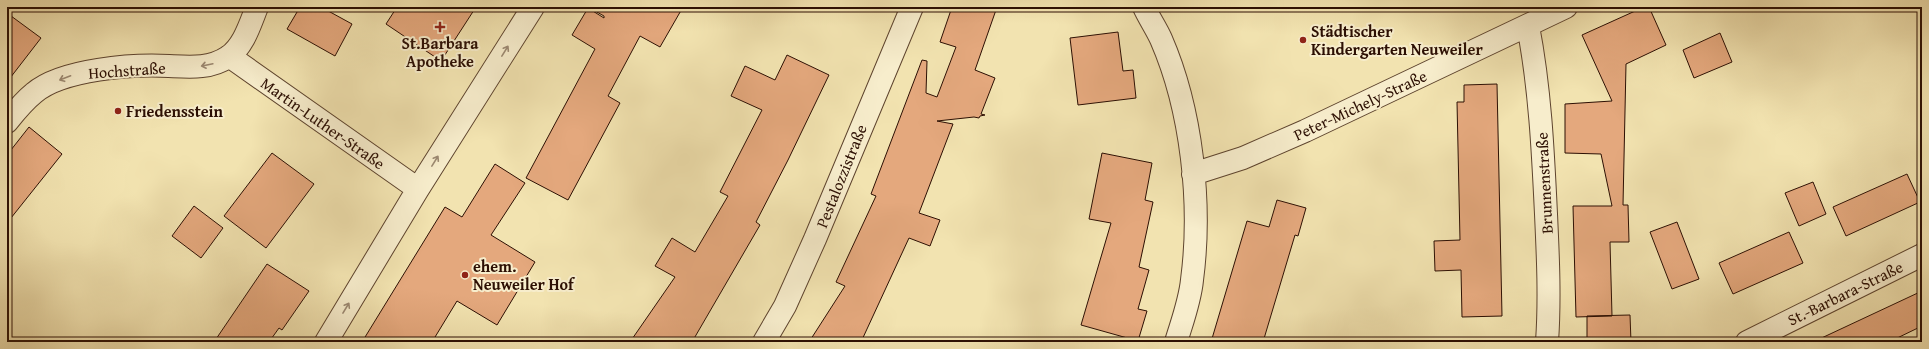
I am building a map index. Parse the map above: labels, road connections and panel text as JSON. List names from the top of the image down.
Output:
{
  "streets": {
    "street": [
      "Hochstraße",
      "Peter-Michely-Straße",
      "Martin-Luther-Straße",
      "Pestalozzistraße",
      "Brunnenstraße",
      "St.-Barbara-Straße"
    ]
  },
  "crossings": [
    ["Hochstraße", "Martin-Luther-Straße"],
    ["Peter-Michely-Straße", "Brunnenstraße"]
  ],
  "one_way": ["Hochstraße"],
  "places": {
    "health": ["St.Barbara Apotheke"],
    "other": ["Städtischer Kindergarten Neuweiler", "Friedensstein", "ehem. Neuweiler Hof"]
  }
}
